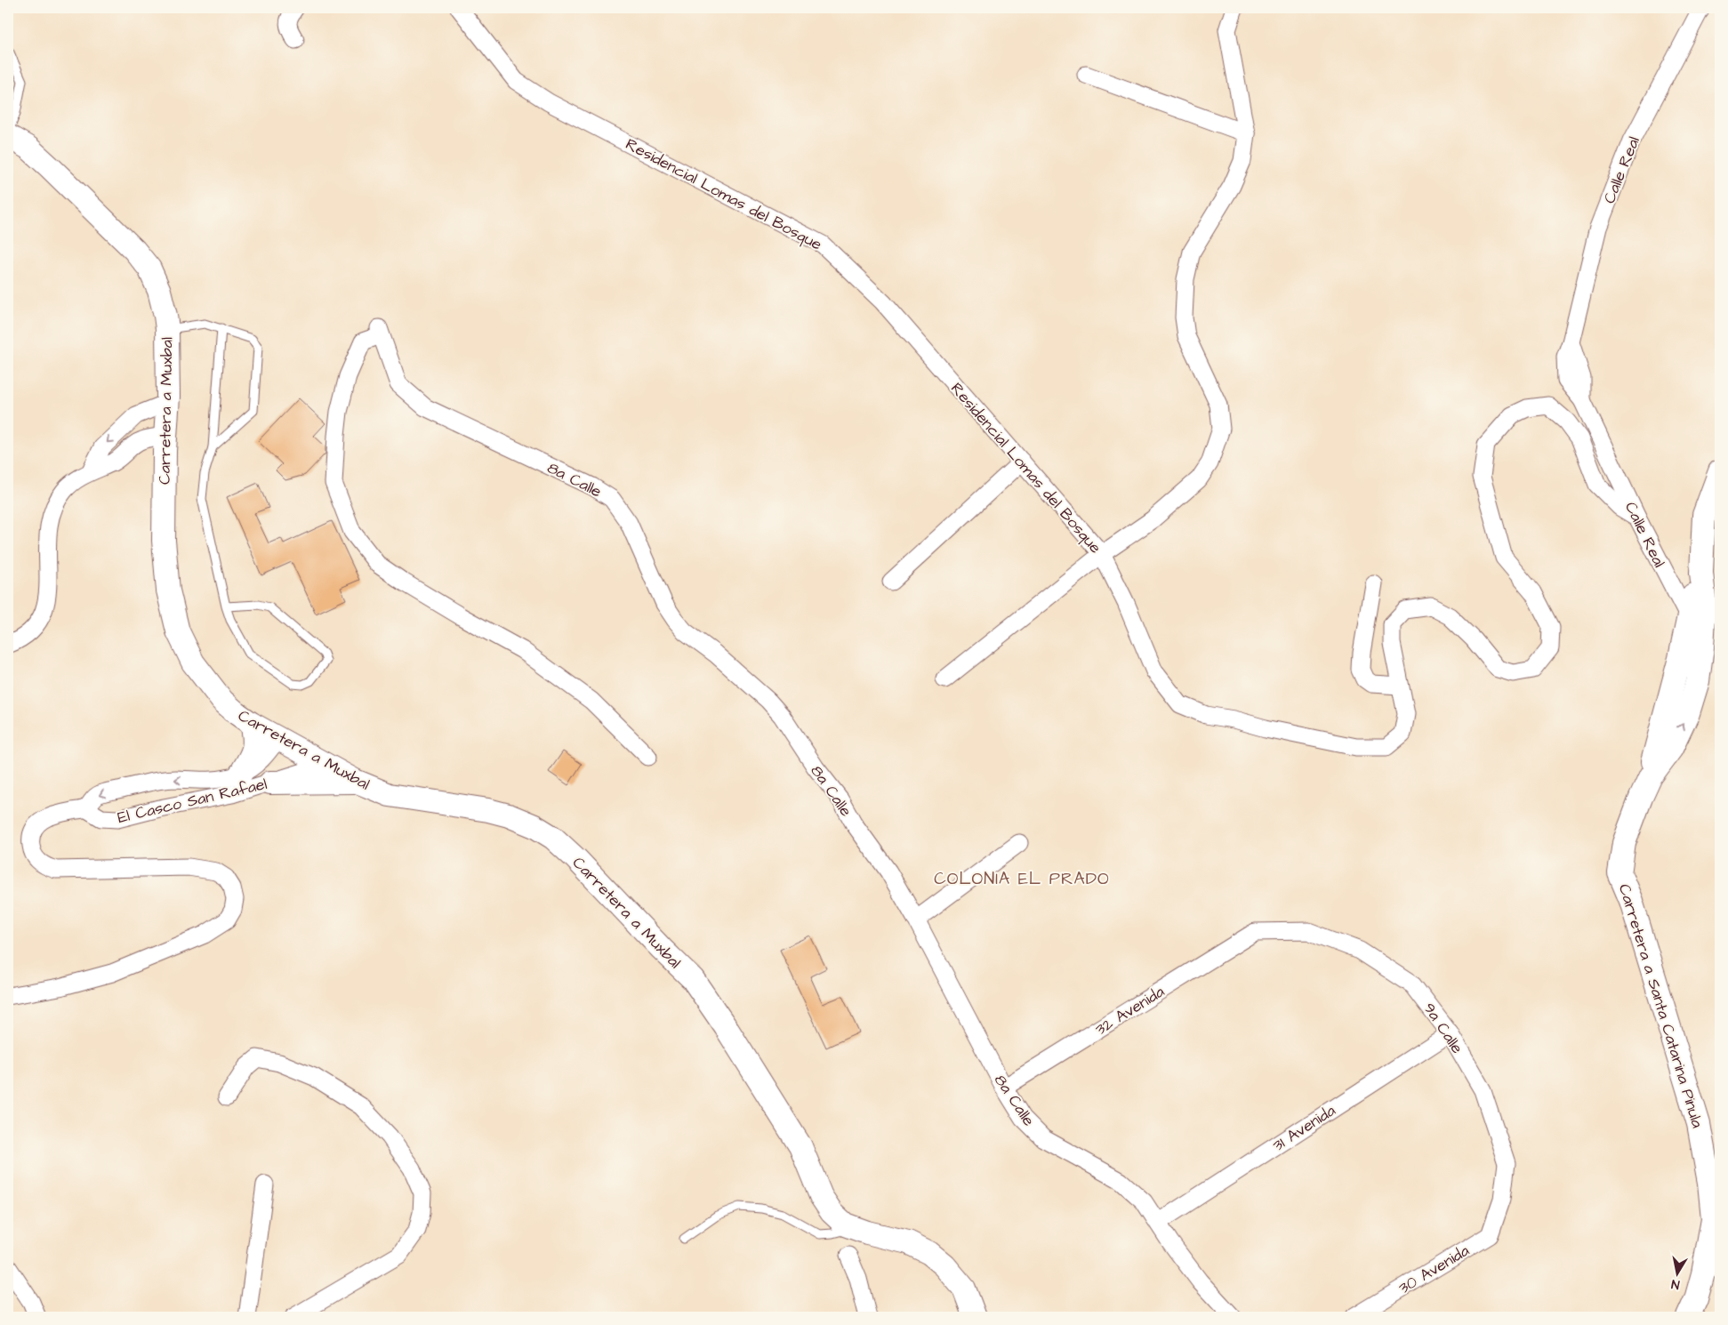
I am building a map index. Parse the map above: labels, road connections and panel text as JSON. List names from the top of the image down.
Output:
{
  "streets": {
    "main road": ["Carretera a Muxbal", "Carretera a Santa Catarina Pinula"],
    "street": [
      "Calle Real",
      "Residencial Lomas del Bosque",
      "8a Calle",
      "El Casco San Rafael",
      "32 Avenida",
      "9a Calle",
      "31 Avenida",
      "30 Avenida"
    ]
  },
  "crossings": [
    ["Calle Real", "Residencial Lomas del Bosque"],
    ["Calle Real", "Carretera a Santa Catarina Pinula"],
    ["Carretera a Muxbal", "El Casco San Rafael"],
    ["8a Calle", "32 Avenida"],
    ["8a Calle", "31 Avenida"],
    ["32 Avenida", "9a Calle"],
    ["9a Calle", "31 Avenida"],
    ["9a Calle", "30 Avenida"]
  ],
  "districts": ["COLONIA EL PRADO"],
  "north": "bottom"
}
